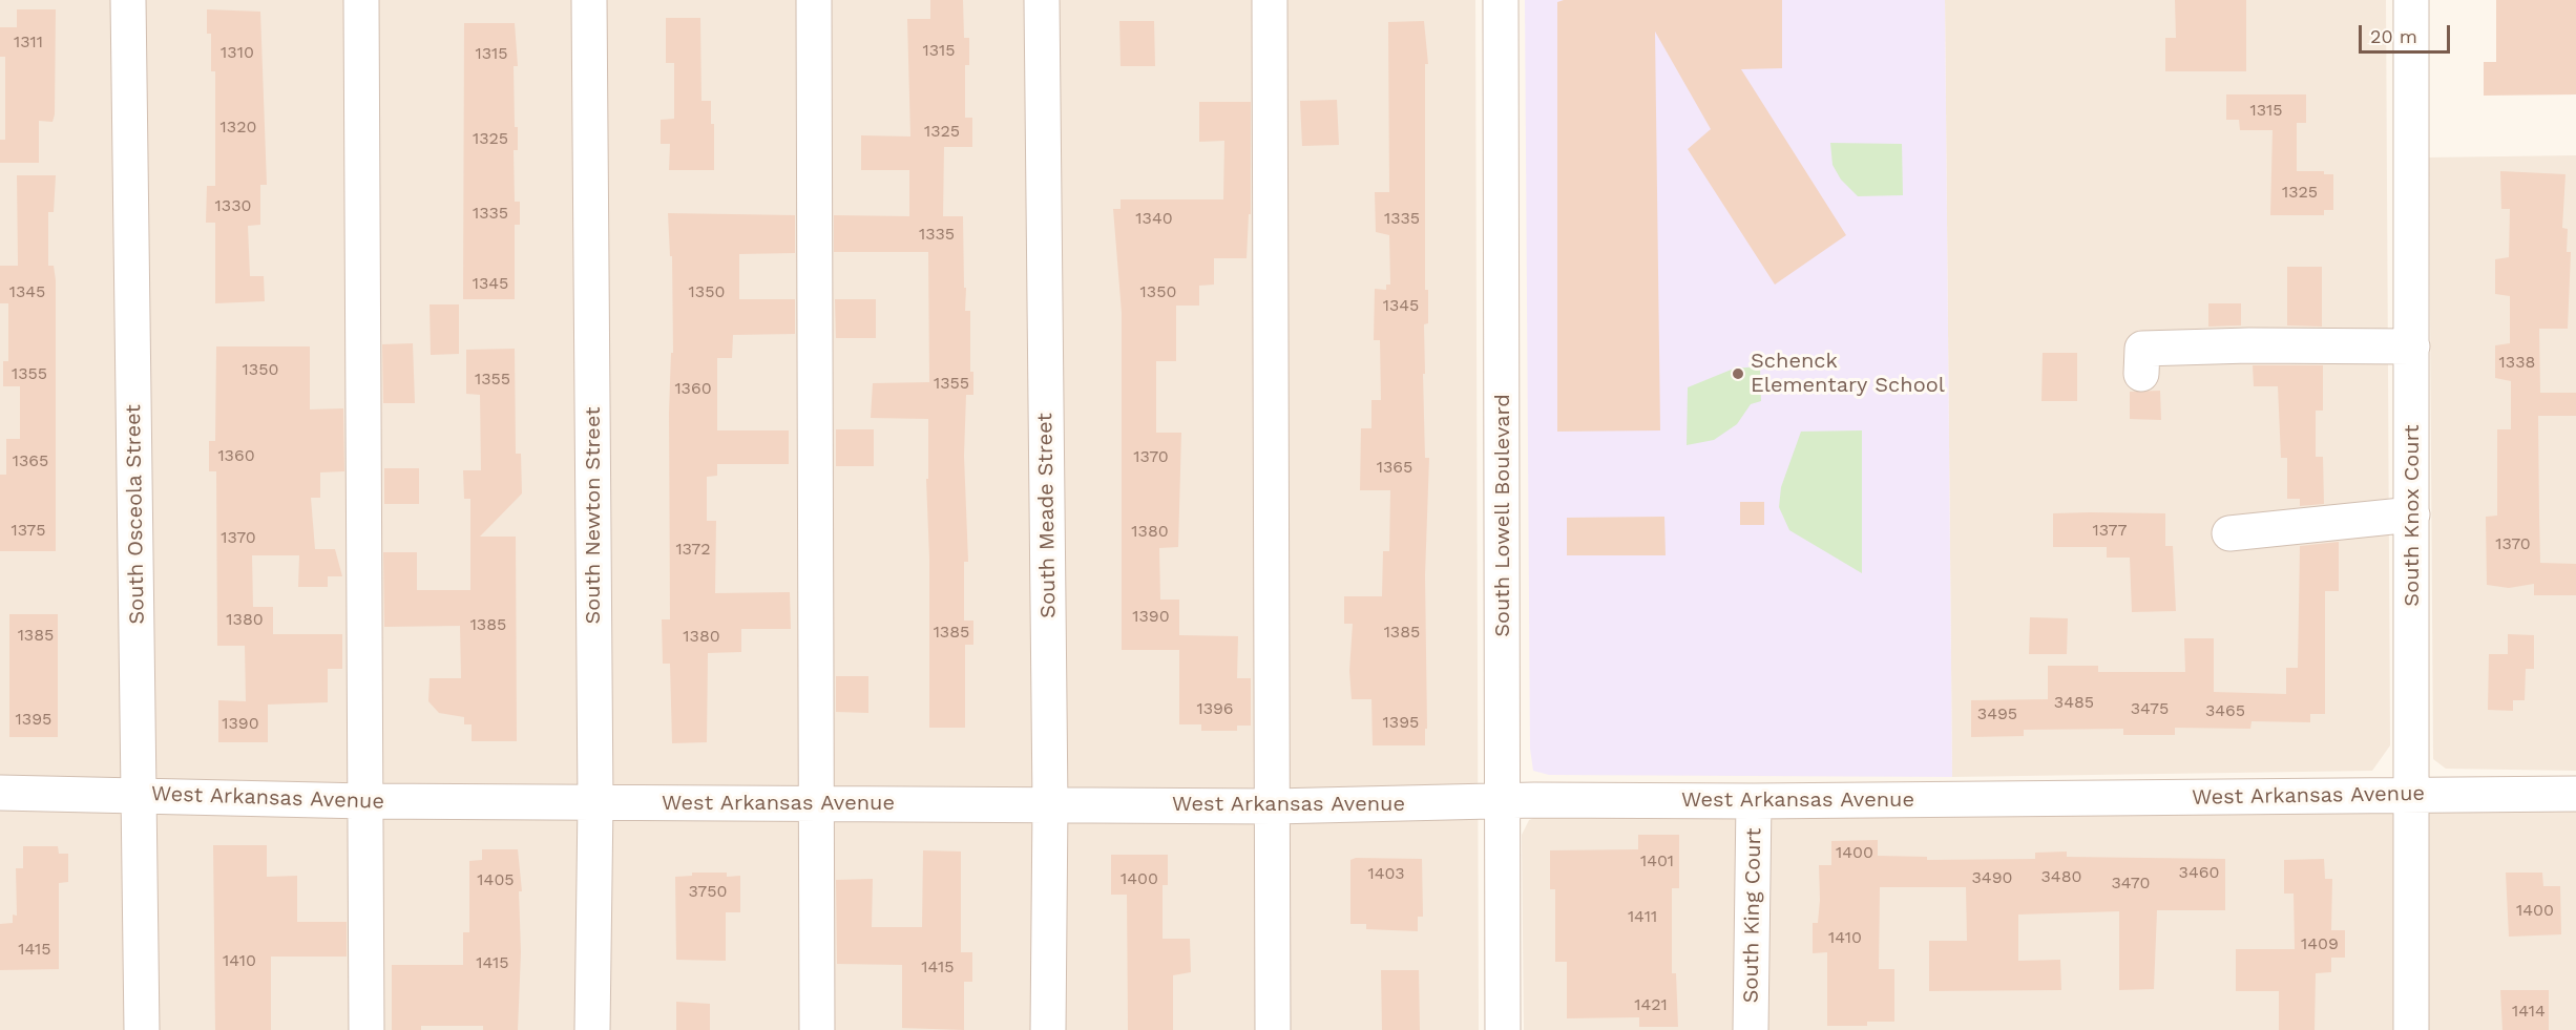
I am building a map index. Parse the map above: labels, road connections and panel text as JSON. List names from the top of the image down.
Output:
{
  "streets": {
    "street": [
      "South Osceola Street",
      "South Newton Street",
      "South Meade Street",
      "South Lowell Boulevard",
      "South Knox Court",
      "West Arkansas Avenue",
      "South King Court"
    ]
  },
  "crossings": [
    ["South Osceola Street", "West Arkansas Avenue"],
    ["South Newton Street", "West Arkansas Avenue"],
    ["South Meade Street", "West Arkansas Avenue"],
    ["South Lowell Boulevard", "West Arkansas Avenue"],
    ["South Knox Court", "West Arkansas Avenue"],
    ["West Arkansas Avenue", "South King Court"]
  ],
  "places": ["Schenck Elementary School"],
  "house_numbers": [
    "1311",
    "1315",
    "1310",
    "1315",
    "1315",
    "1320",
    "1325",
    "1325",
    "1325",
    "1330",
    "1335",
    "1340",
    "1335",
    "1335",
    "1345",
    "1345",
    "1350",
    "1350",
    "1345",
    "1338",
    "1350",
    "1355",
    "1355",
    "1355",
    "1360",
    "1360",
    "1370",
    "1365",
    "1365",
    "1375",
    "1377",
    "1380",
    "1370",
    "1370",
    "1372",
    "1390",
    "1380",
    "1385",
    "1385",
    "1385",
    "1385",
    "1380",
    "3485",
    "1396",
    "3475",
    "3465",
    "3495",
    "1395",
    "1395",
    "1390",
    "1400",
    "1401",
    "3460",
    "1403",
    "3480",
    "3490",
    "1400",
    "1405",
    "3470",
    "3750",
    "1400",
    "1411",
    "1410",
    "1409",
    "1415",
    "1410",
    "1415",
    "1415",
    "1421",
    "1414"
  ],
  "scale_bar": "20 m"
}
